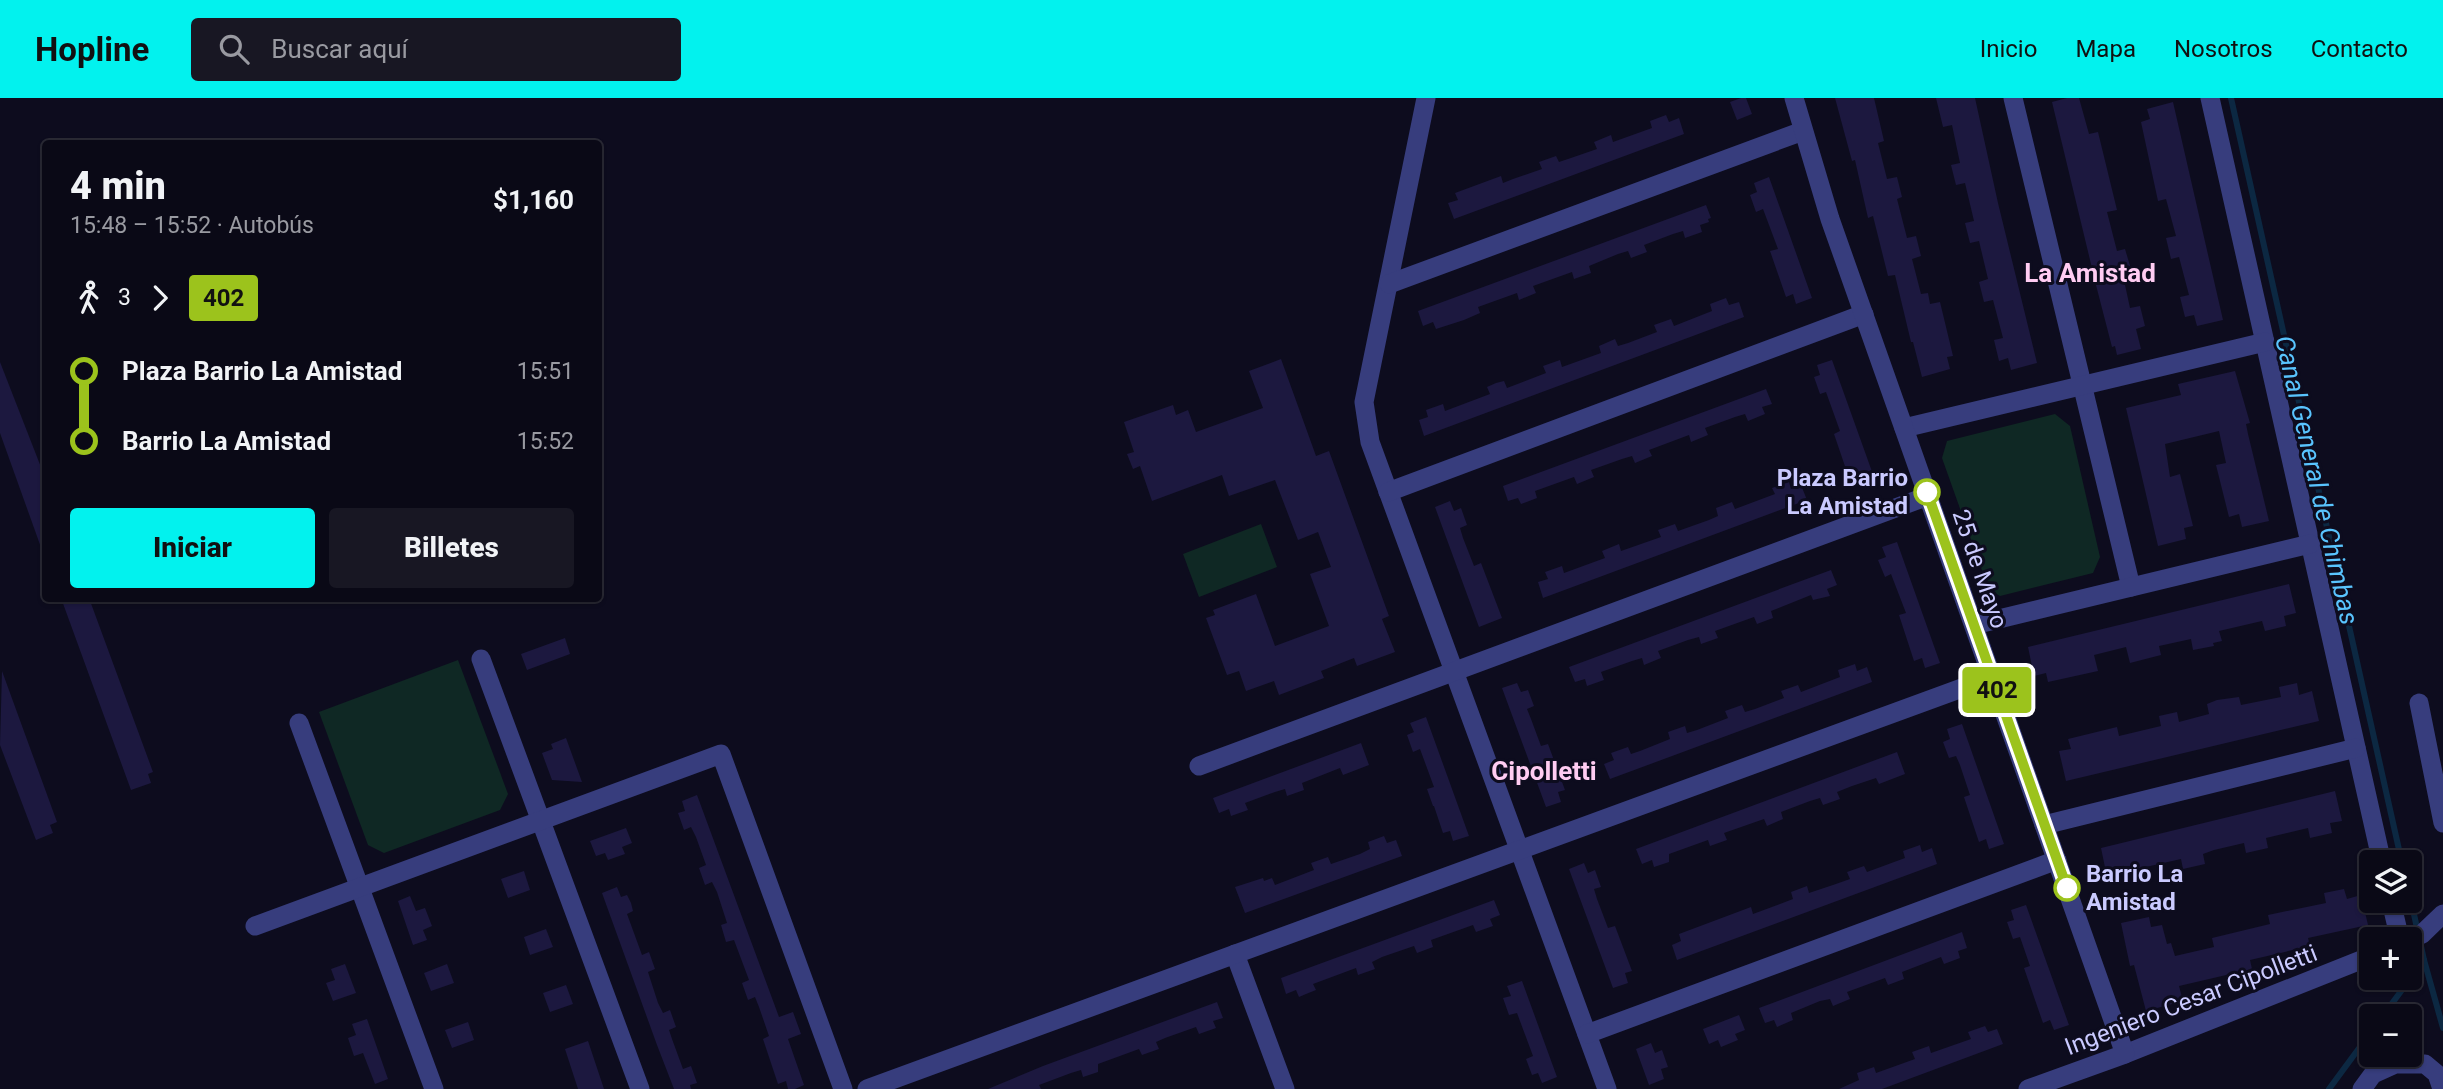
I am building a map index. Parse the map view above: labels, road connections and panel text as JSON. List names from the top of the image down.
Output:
{
  "streets": {
    "street": ["25 de Mayo", "Ingeniero Cesar Cipolletti"]
  },
  "crossings": [
    ["25 de Mayo", "Ingeniero Cesar Cipolletti"]
  ],
  "districts": ["La Amistad", "Cipolletti"],
  "water": ["Canal General de Chimbas"],
  "places": ["Plaza Barrio La Amistad", "Barrio La Amistad"],
  "lines": ["bus line 402"],
  "page": {
    "header": "Hopline",
    "search": "Buscar aquí",
    "nav": [
      "Inicio",
      "Mapa",
      "Nosotros",
      "Contacto"
    ],
    "on_map": "402",
    "heading": ["4 min", "15:48 – 15:52 · Autobús", "$1,160"],
    "legs": ["3", "402"],
    "list": [
      {
        "name": "Plaza Barrio La Amistad",
        "value": "15:51"
      },
      {
        "name": "Barrio La Amistad",
        "value": "15:52"
      }
    ],
    "buttons": ["Iniciar", "Billetes"],
    "map_buttons": ["+", "−"]
  }
}
